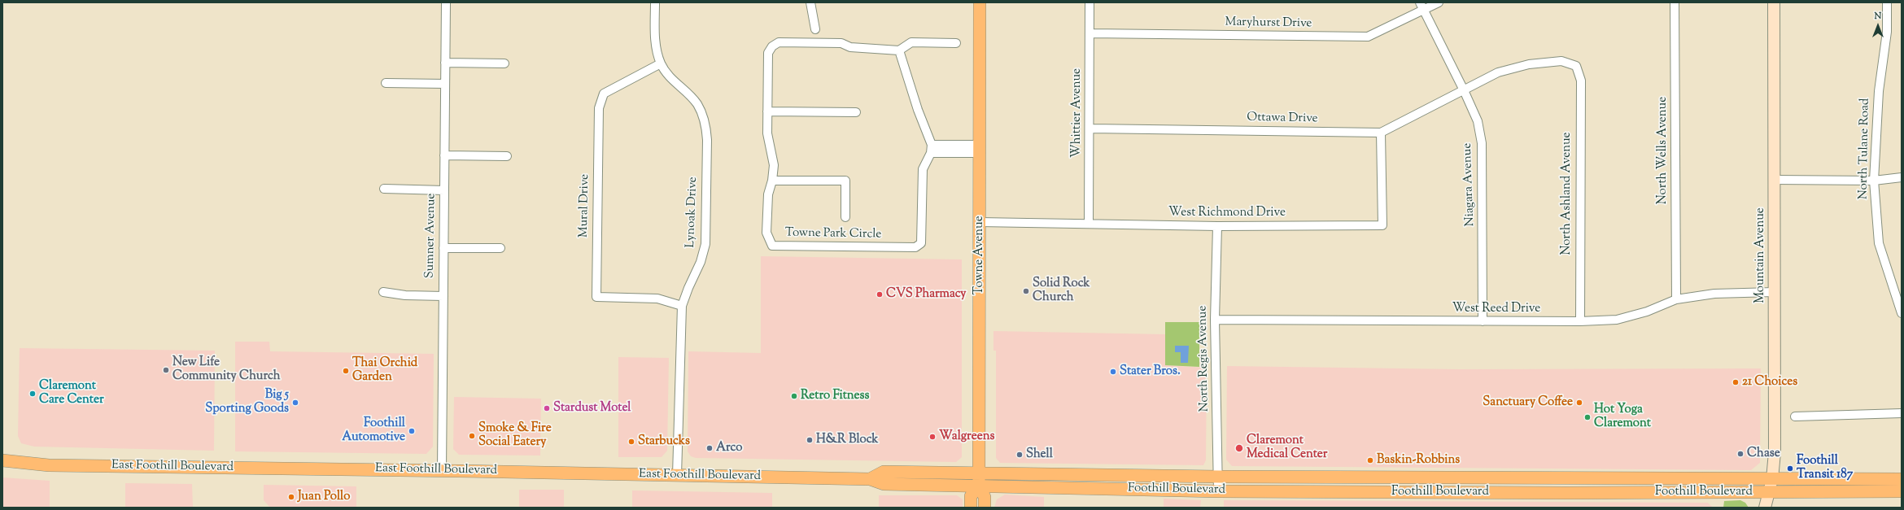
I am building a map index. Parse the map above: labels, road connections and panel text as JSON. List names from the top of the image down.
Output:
{
  "streets": {
    "main road": [
      "Towne Avenue",
      "Mountain Avenue",
      "East Foothill Boulevard",
      "Foothill Boulevard"
    ],
    "street": [
      "Maryhurst Drive",
      "Whittier Avenue",
      "Ottawa Drive",
      "North Tulane Road",
      "North Wells Avenue",
      "Niagara Avenue",
      "North Ashland Avenue",
      "Mural Drive",
      "Lynoak Drive",
      "West Richmond Drive",
      "Towne Park Circle",
      "Sumner Avenue",
      "West Reed Drive",
      "North Regis Avenue"
    ]
  },
  "crossings": [
    ["Maryhurst Drive", "Whittier Avenue"],
    ["Maryhurst Drive", "Niagara Avenue"],
    ["Whittier Avenue", "Ottawa Drive"],
    ["Whittier Avenue", "West Richmond Drive"],
    ["Ottawa Drive", "Niagara Avenue"],
    ["Ottawa Drive", "North Ashland Avenue"],
    ["Ottawa Drive", "West Richmond Drive"],
    ["North Wells Avenue", "West Reed Drive"],
    ["Niagara Avenue", "West Reed Drive"],
    ["North Ashland Avenue", "West Reed Drive"],
    ["Mural Drive", "Lynoak Drive"],
    ["Lynoak Drive", "East Foothill Boulevard"],
    ["West Richmond Drive", "Towne Avenue"],
    ["West Richmond Drive", "North Regis Avenue"],
    ["Sumner Avenue", "East Foothill Boulevard"],
    ["Towne Avenue", "East Foothill Boulevard"],
    ["Towne Avenue", "Foothill Boulevard"],
    ["Mountain Avenue", "West Reed Drive"],
    ["Mountain Avenue", "Foothill Boulevard"],
    ["West Reed Drive", "North Regis Avenue"],
    ["North Regis Avenue", "Foothill Boulevard"],
    ["East Foothill Boulevard", "Foothill Boulevard"]
  ],
  "places": [
    "Solid Rock Church",
    "CVS Pharmacy",
    "New Life Community Church",
    "Thai Orchid Garden",
    "Stater Bros.",
    "21 Choices",
    "Claremont Care Center",
    "Retro Fitness",
    "Big 5 Sporting Goods",
    "Sanctuary Coffee",
    "Stardust Motel",
    "Hot Yoga Claremont",
    "Foothill Automotive",
    "Smoke & Fire Social Eatery",
    "Walgreens",
    "H&R Block",
    "Starbucks",
    "Arco",
    "Claremont Medical Center",
    "Chase",
    "Shell",
    "Baskin-Robbins",
    "Foothill Transit 187",
    "Juan Pollo"
  ],
  "north": "top"
}
